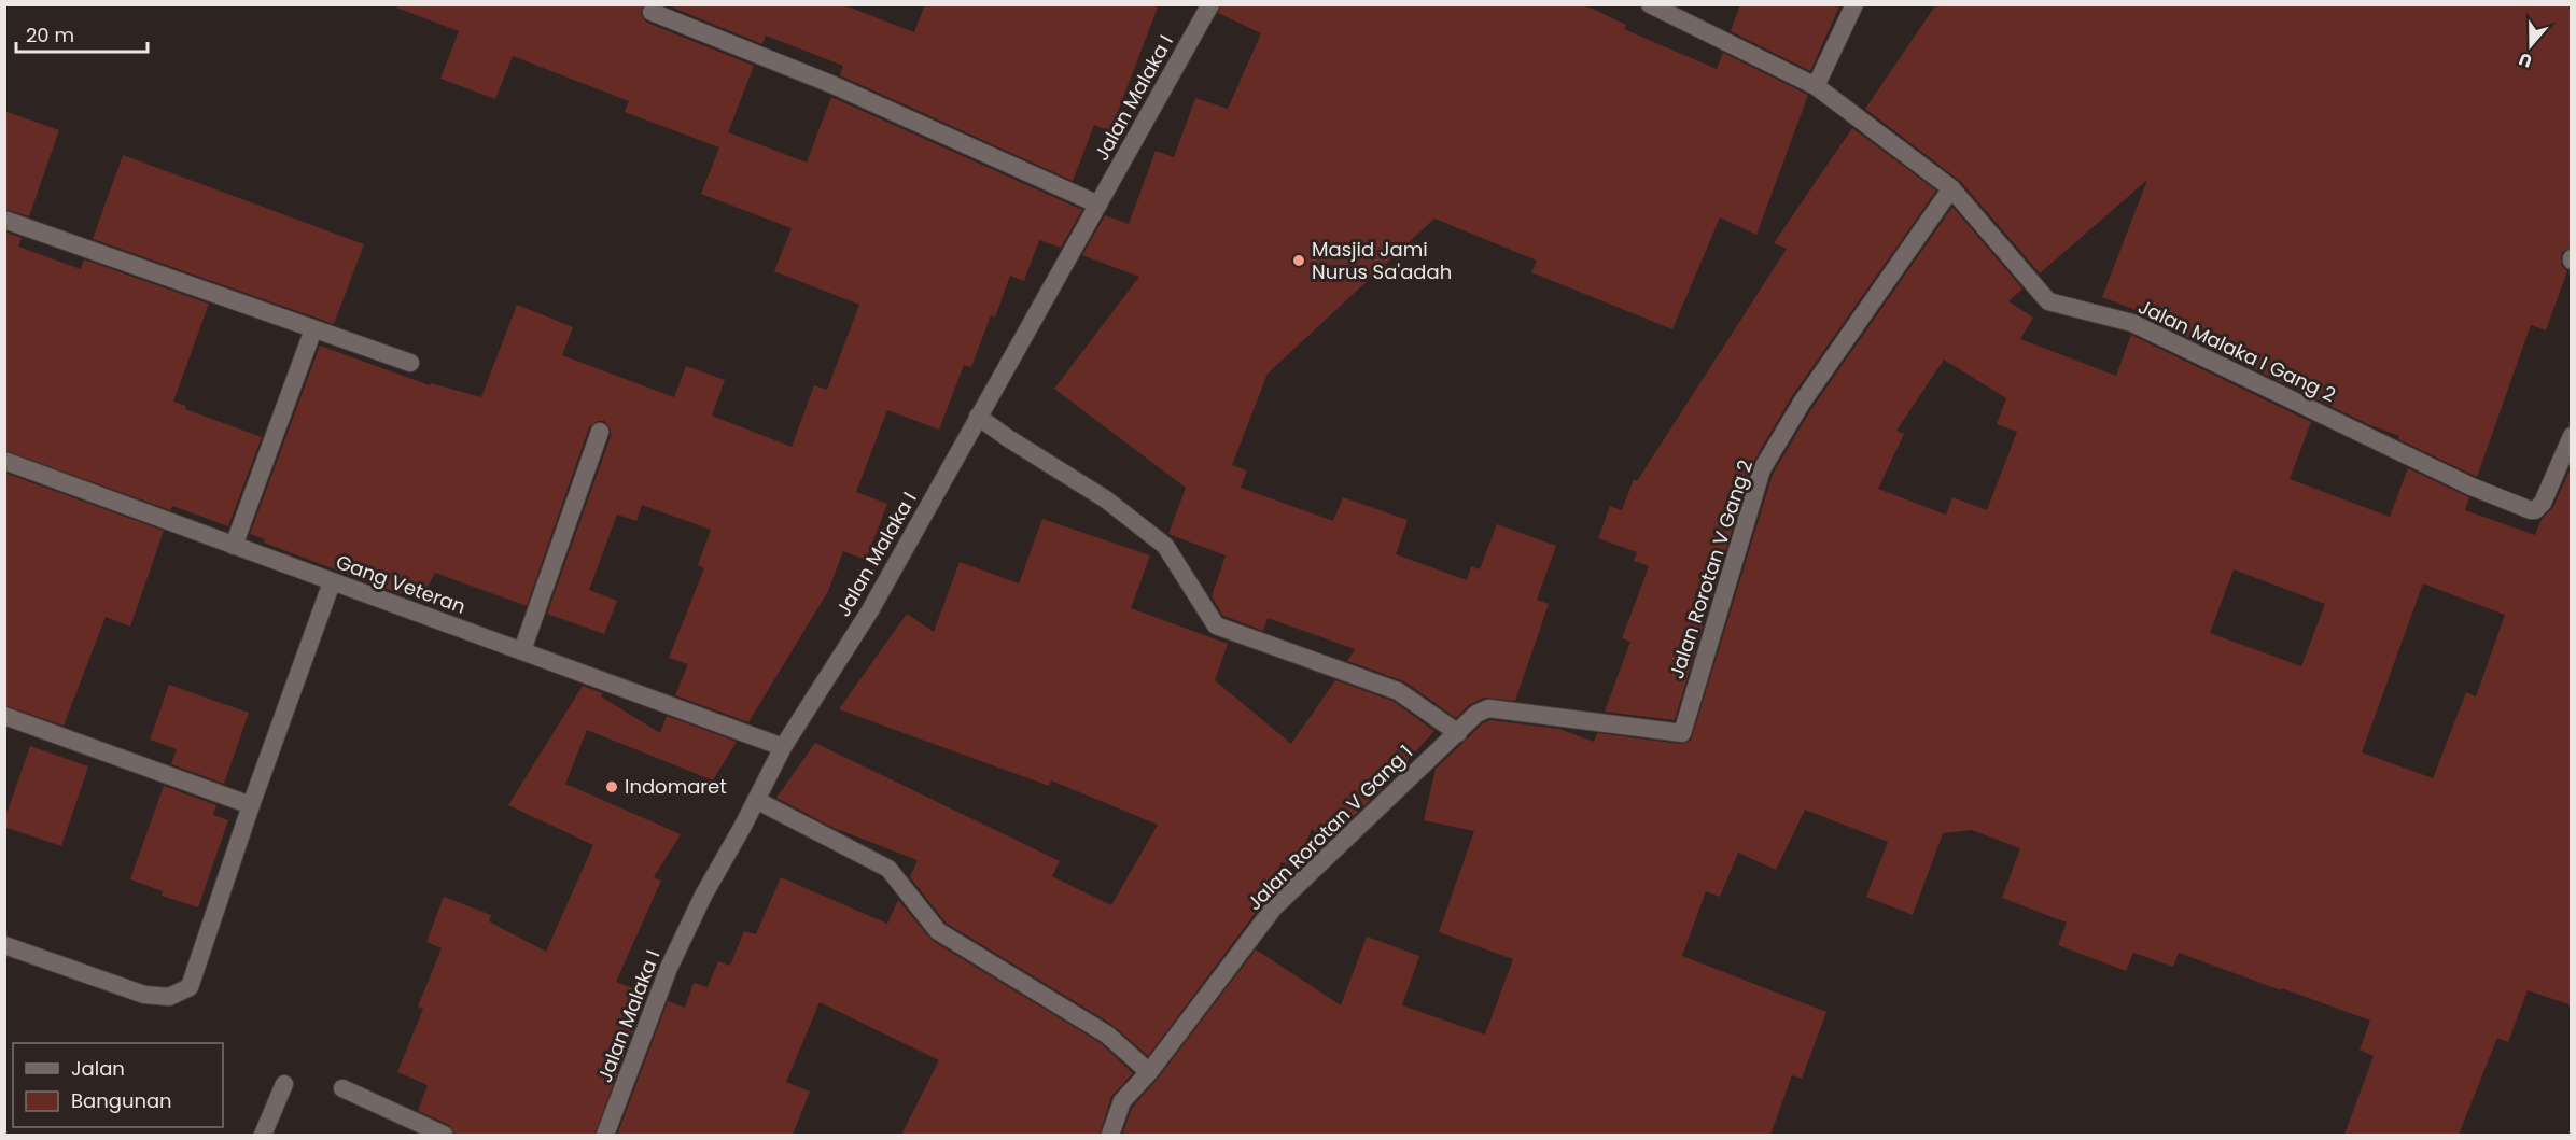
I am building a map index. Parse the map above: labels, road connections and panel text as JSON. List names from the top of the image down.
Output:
{
  "streets": {
    "street": [
      "Jalan Malaka I",
      "Jalan Malaka I Gang 2",
      "Jalan Rorotan V Gang 2",
      "Gang Veteran",
      "Jalan Rorotan V Gang 1"
    ]
  },
  "crossings": [
    ["Jalan Malaka I", "Gang Veteran"],
    ["Jalan Malaka I Gang 2", "Jalan Rorotan V Gang 2"],
    ["Jalan Rorotan V Gang 2", "Jalan Rorotan V Gang 1"]
  ],
  "places": ["Masjid Jami Nurus Sa'adah", "Indomaret"],
  "legend": ["Jalan", "Bangunan"],
  "scale_bar": "20 m",
  "north": "bottom"
}
